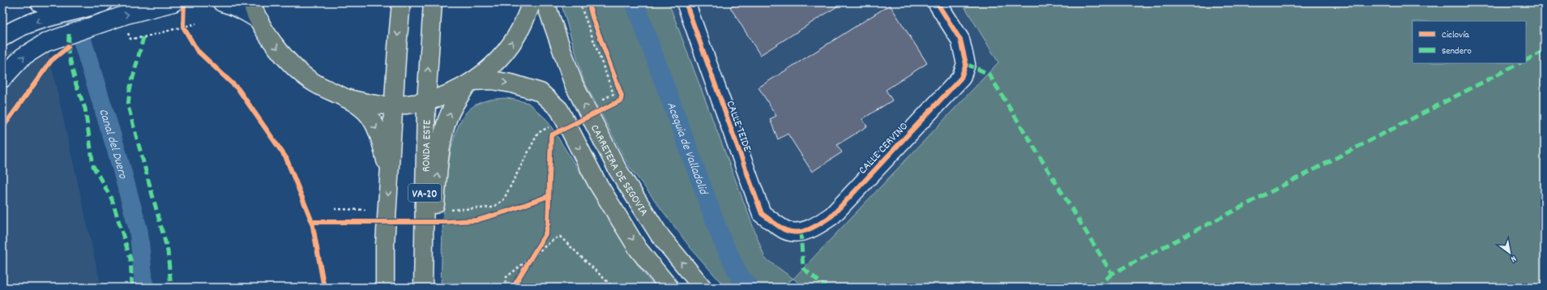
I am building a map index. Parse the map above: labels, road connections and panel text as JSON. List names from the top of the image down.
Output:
{
  "streets": {
    "main road": ["RONDA ESTE", "CARRETERA DE SEGOVIA", "VA-20"],
    "street": ["CALLE TEIDE", "CALLE CERVINO"]
  },
  "crossings": [
    ["CALLE TEIDE", "CALLE CERVINO"]
  ],
  "one_way": ["CARRETERA DE SEGOVIA"],
  "water": ["Canal del Duero", "Acequia de Valladolid"],
  "legend": ["Ciclovía", "Sendero"],
  "north": "bottom right"
}
